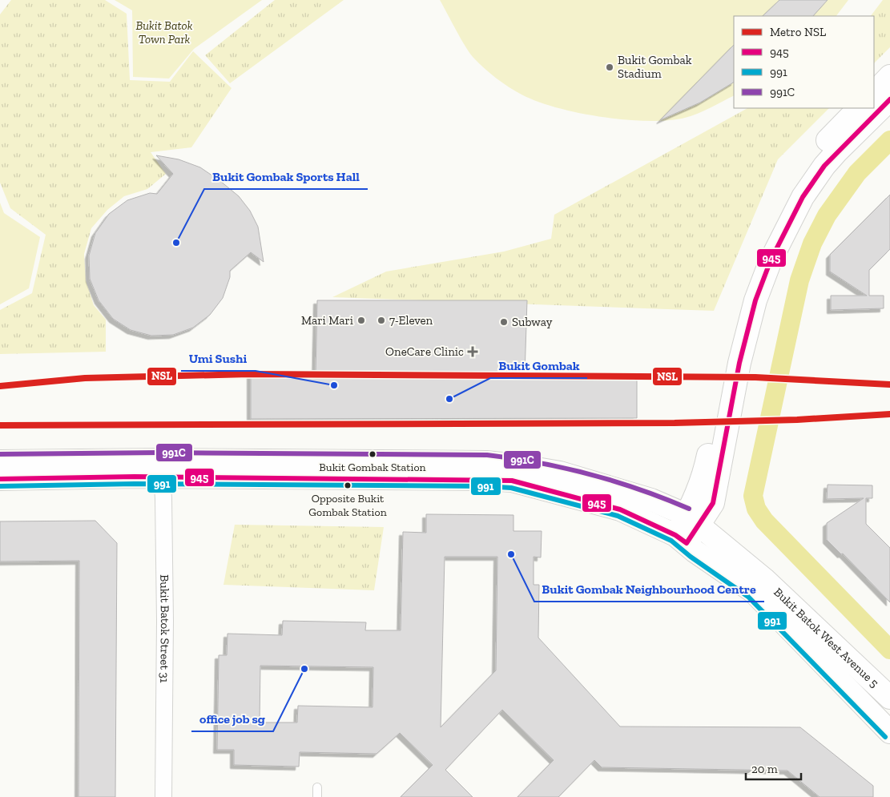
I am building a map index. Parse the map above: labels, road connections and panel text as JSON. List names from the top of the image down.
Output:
{
  "streets": {
    "street": ["Bukit Batok Street 31", "Bukit Batok West Avenue 5"]
  },
  "crossings": [
    ["Bukit Batok Street 31", "Bukit Batok West Avenue 5"]
  ],
  "parks": ["Bukit Batok Town Park"],
  "places": {
    "other": [
      "Bukit Gombak Stadium",
      "Bukit Gombak Sports Hall",
      "Mari Mari",
      "7-Eleven",
      "Subway",
      "Umi Sushi",
      "Bukit Gombak",
      "Bukit Gombak Station",
      "Opposite Bukit Gombak Station",
      "Bukit Gombak Neighbourhood Centre",
      "office job sg"
    ],
    "health": ["OneCare Clinic"]
  },
  "lines": [
    "transit line 945",
    "metro line NSL",
    "transit line 991C",
    "transit line 991"
  ],
  "legend": [
    "Metro NSL",
    "945",
    "991",
    "991C"
  ],
  "scale_bar": "20 m"
}
